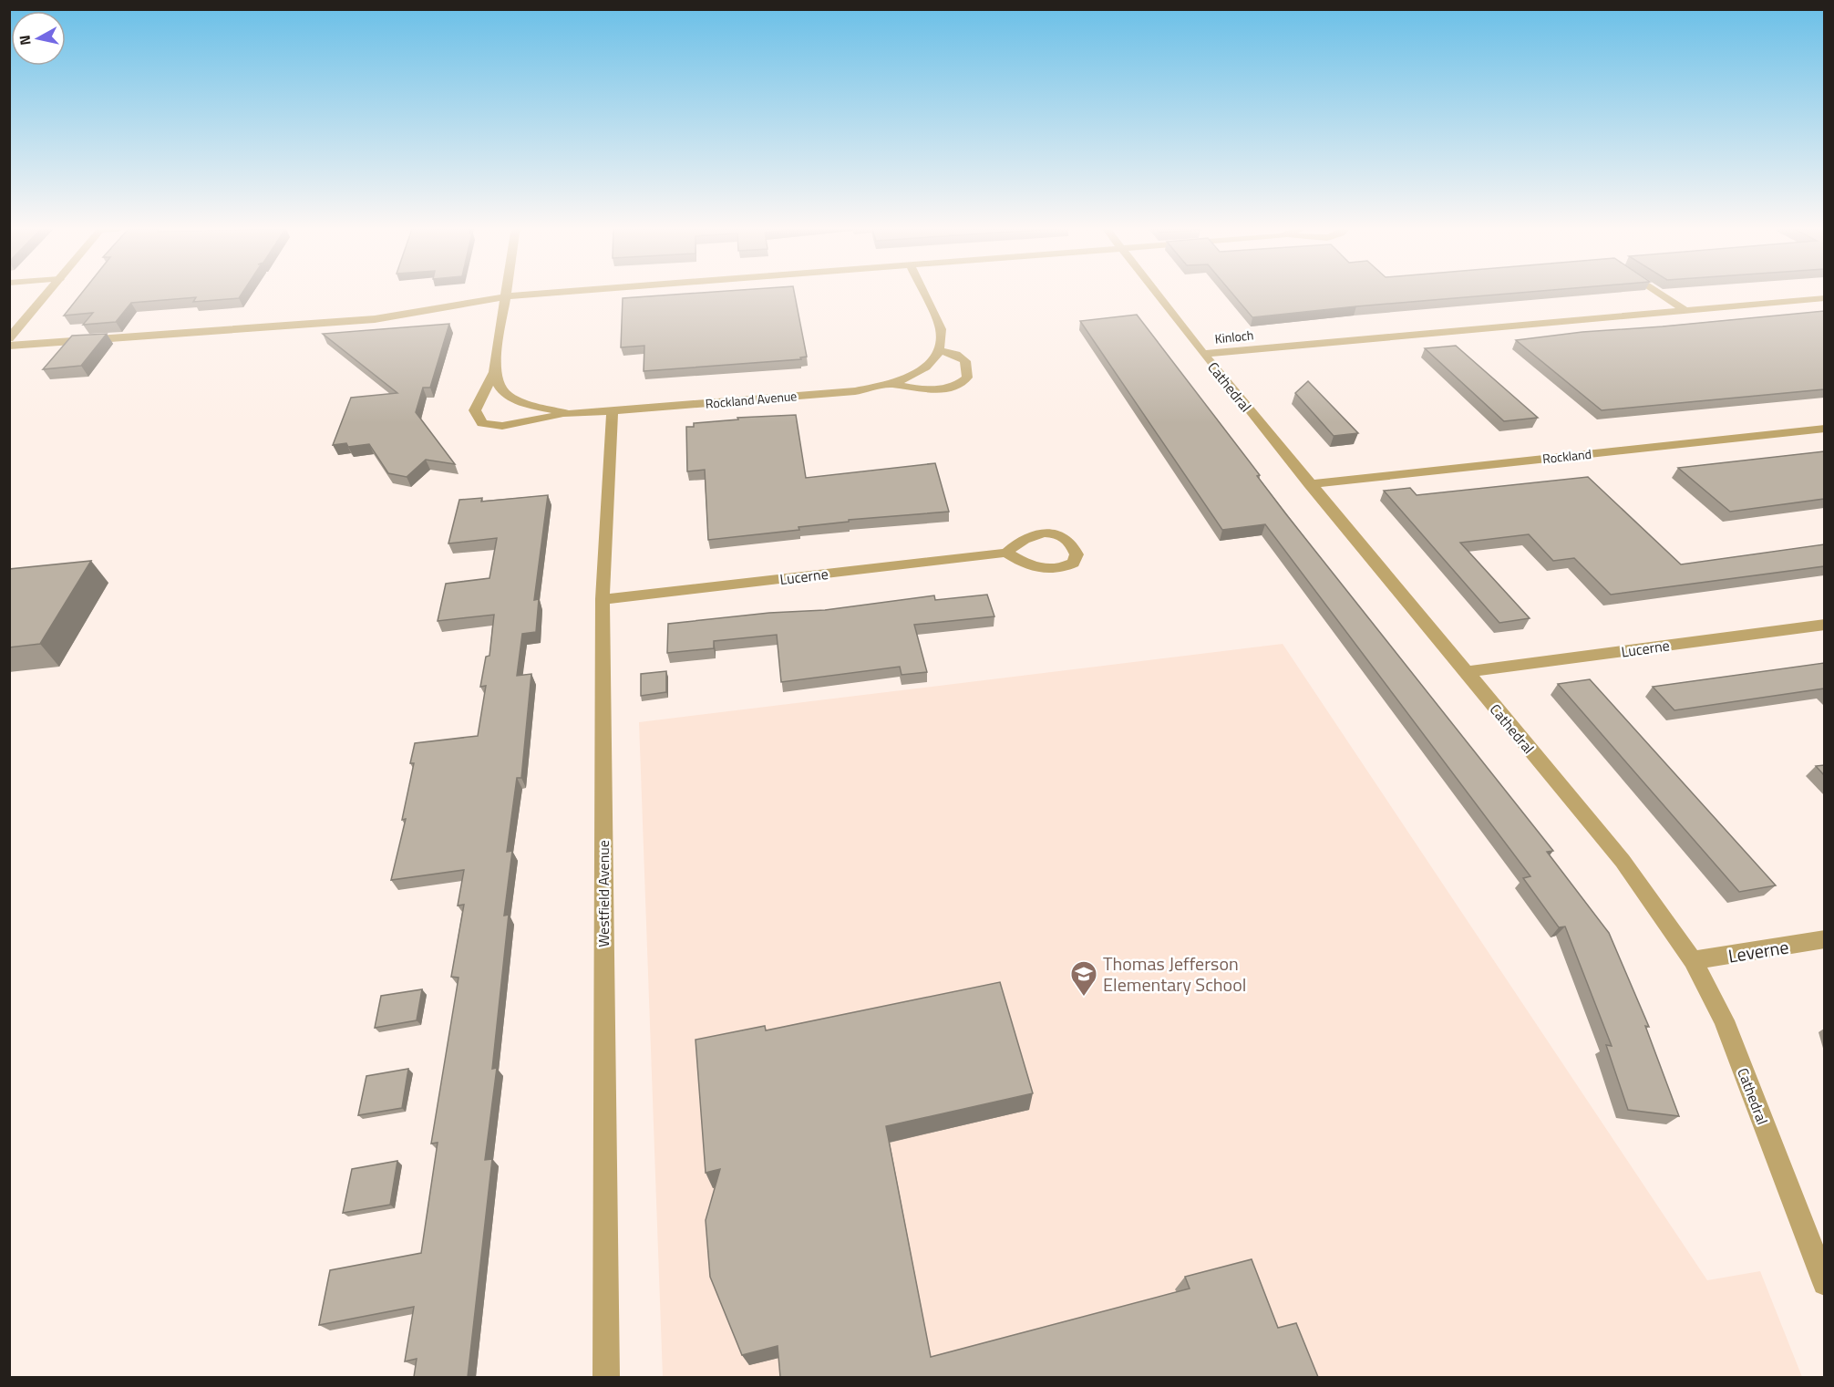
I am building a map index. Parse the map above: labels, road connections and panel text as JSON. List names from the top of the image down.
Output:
{
  "streets": {
    "street": [
      "Kinloch",
      "Cathedral",
      "Rockland Avenue",
      "Rockland",
      "Lucerne",
      "Westfield Avenue",
      "Leverne"
    ]
  },
  "crossings": [
    ["Kinloch", "Cathedral"],
    ["Cathedral", "Rockland"],
    ["Cathedral", "Lucerne"],
    ["Cathedral", "Leverne"],
    ["Rockland Avenue", "Westfield Avenue"],
    ["Lucerne", "Westfield Avenue"]
  ],
  "places": {
    "school or university": ["Thomas Jefferson Elementary School"]
  },
  "north": "left"
}
